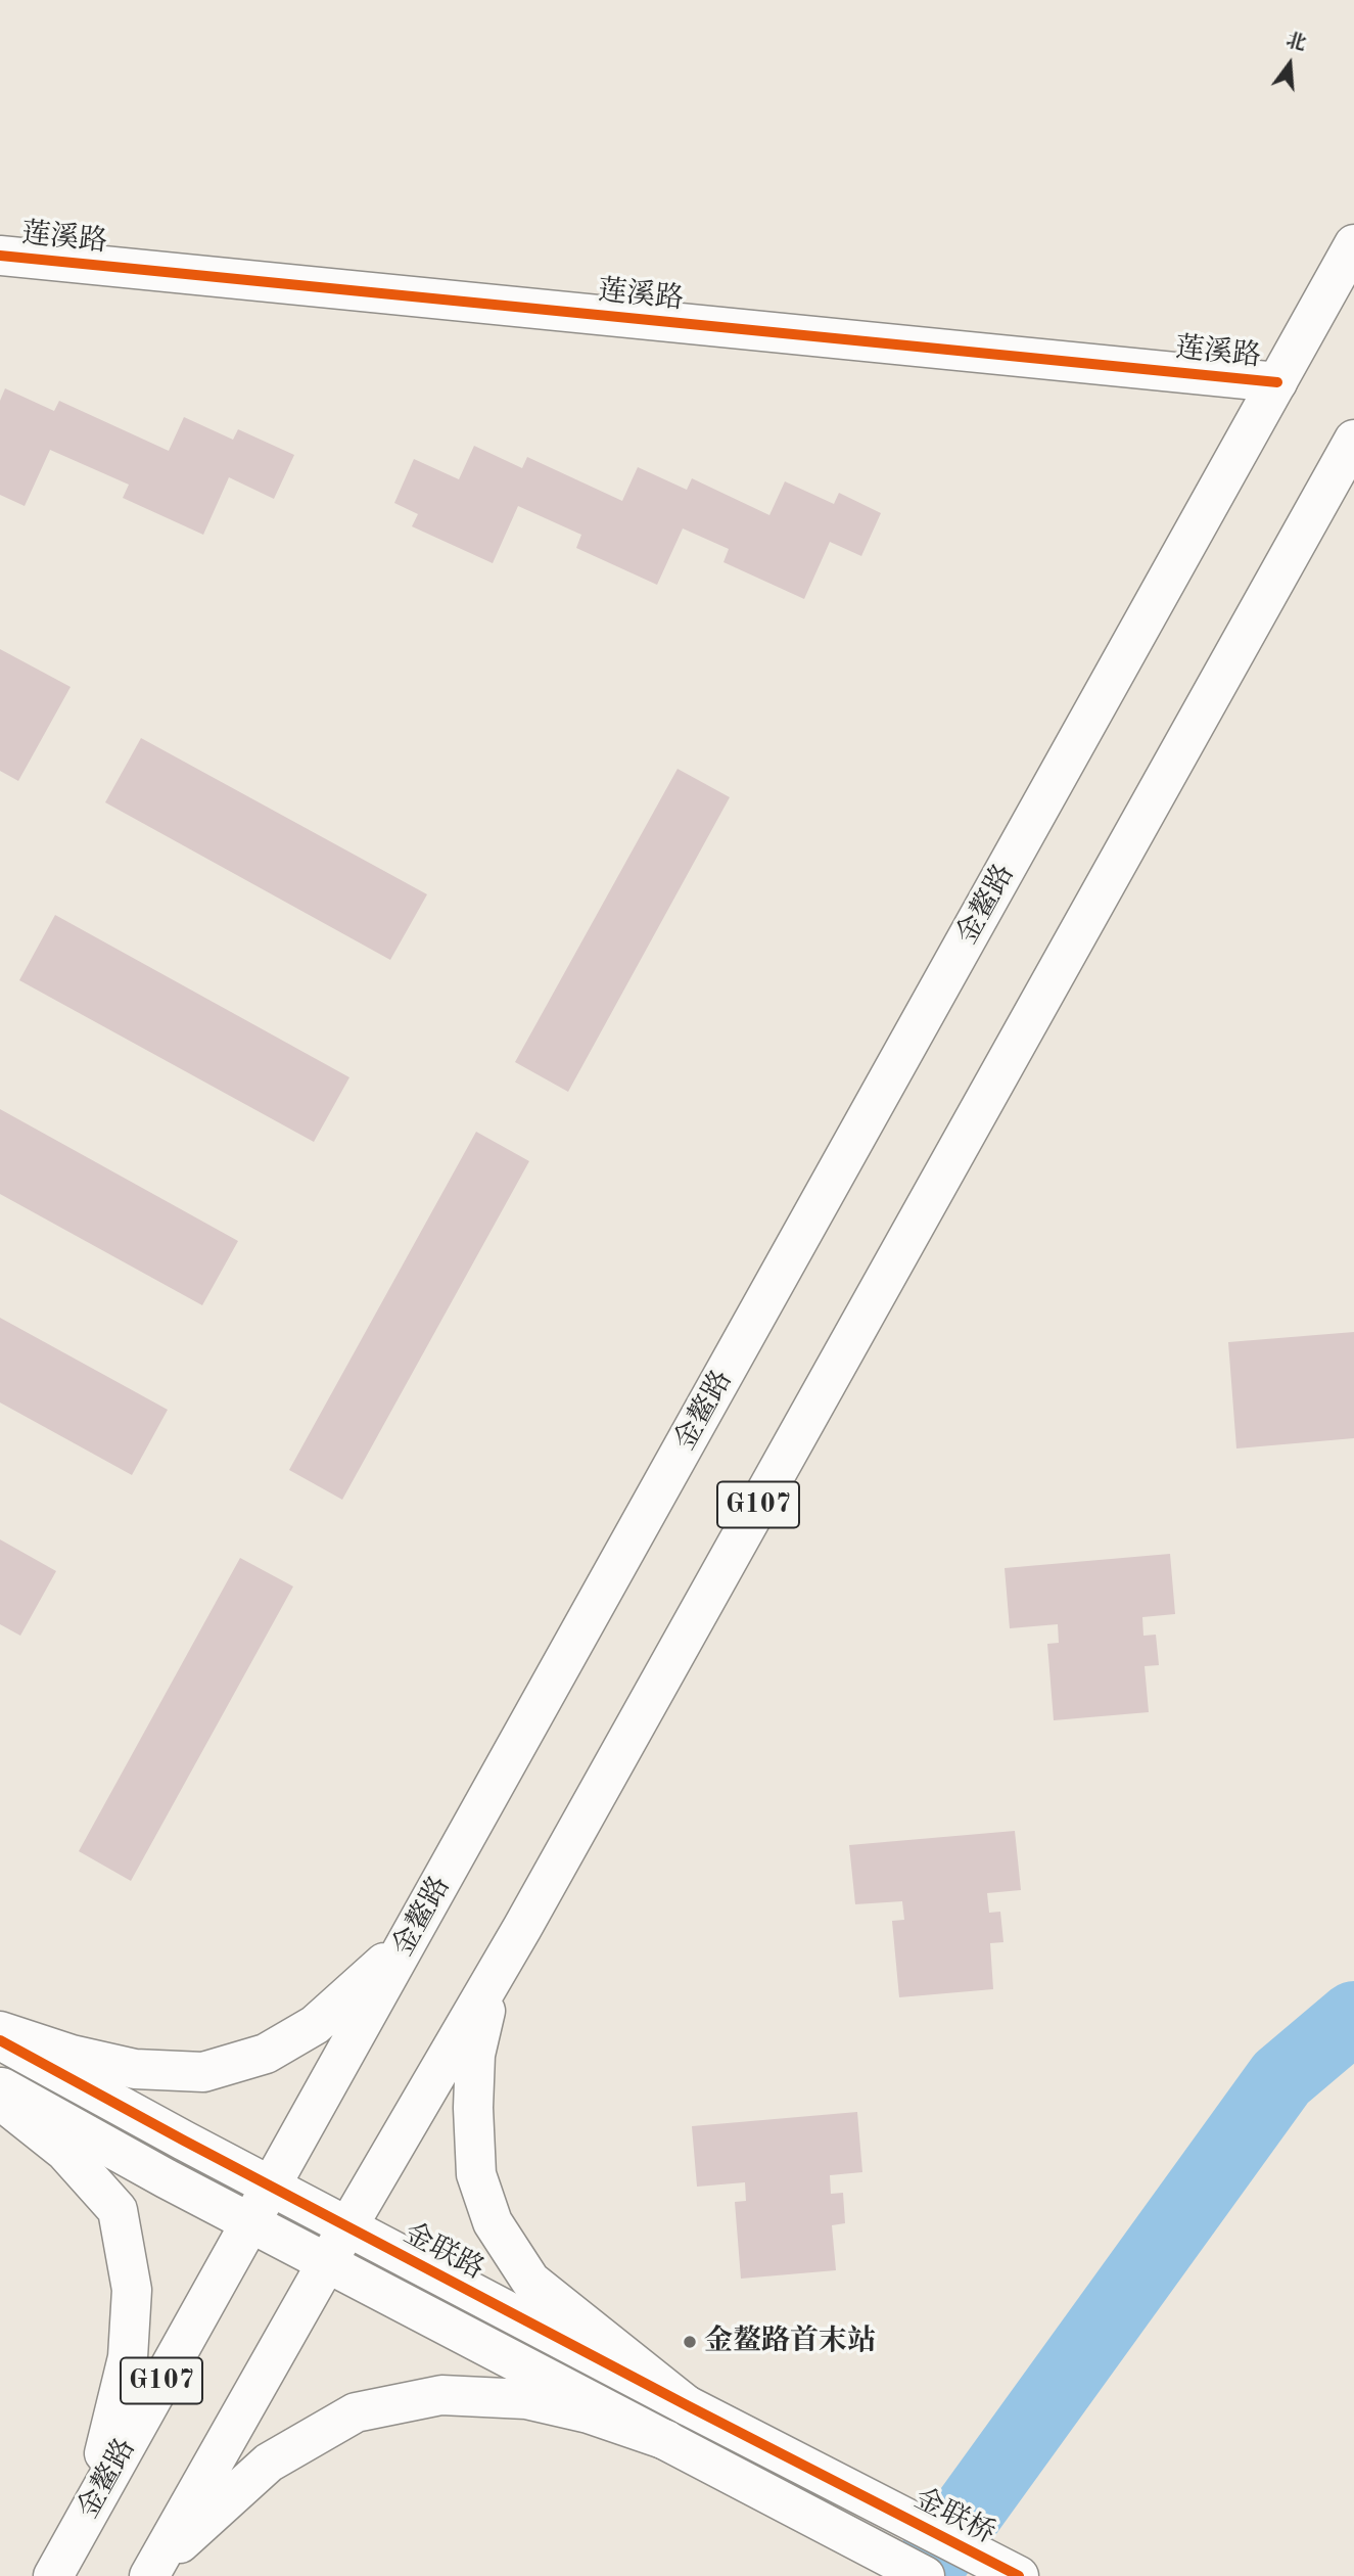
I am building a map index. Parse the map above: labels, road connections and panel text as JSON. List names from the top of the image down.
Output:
{
  "streets": {
    "main road": [
      "莲溪路",
      "金鳌路",
      "G107",
      "金联路",
      "金联桥"
    ]
  },
  "crossings": [
    ["莲溪路", "金鳌路"],
    ["金鳌路", "金联路"],
    ["G107", "金联路"],
    ["金联路", "金联桥"]
  ],
  "places": ["金鳌路首末站"],
  "north": "top"
}
